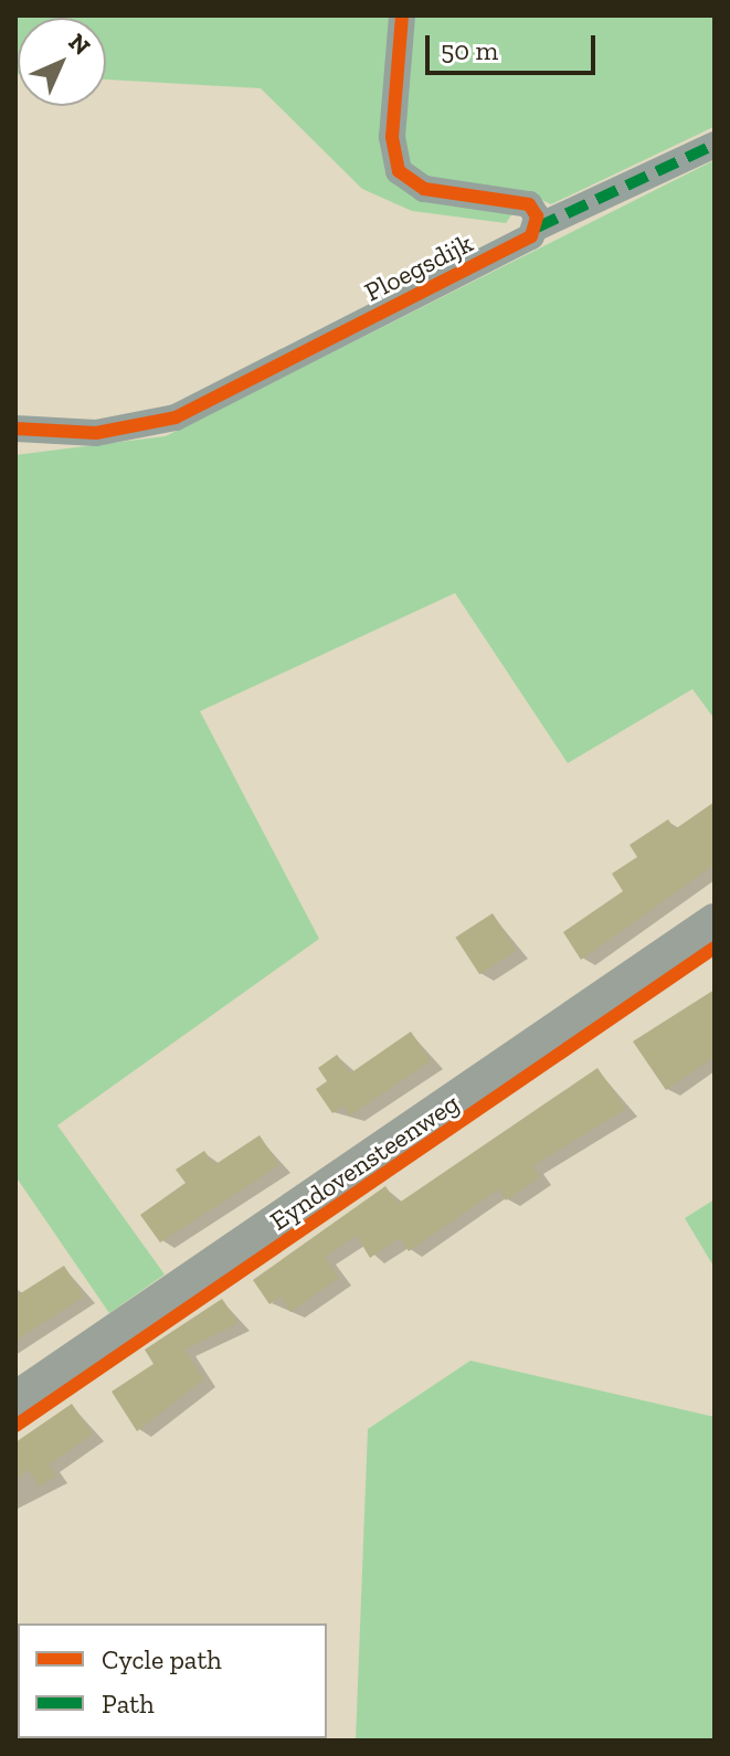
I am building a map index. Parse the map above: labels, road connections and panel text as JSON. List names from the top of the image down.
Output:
{
  "streets": {
    "street": ["Ploegsdijk", "Eyndovensteenweg"]
  },
  "legend": ["Cycle path", "Path"],
  "scale_bar": "50 m",
  "north": "top right"
}
